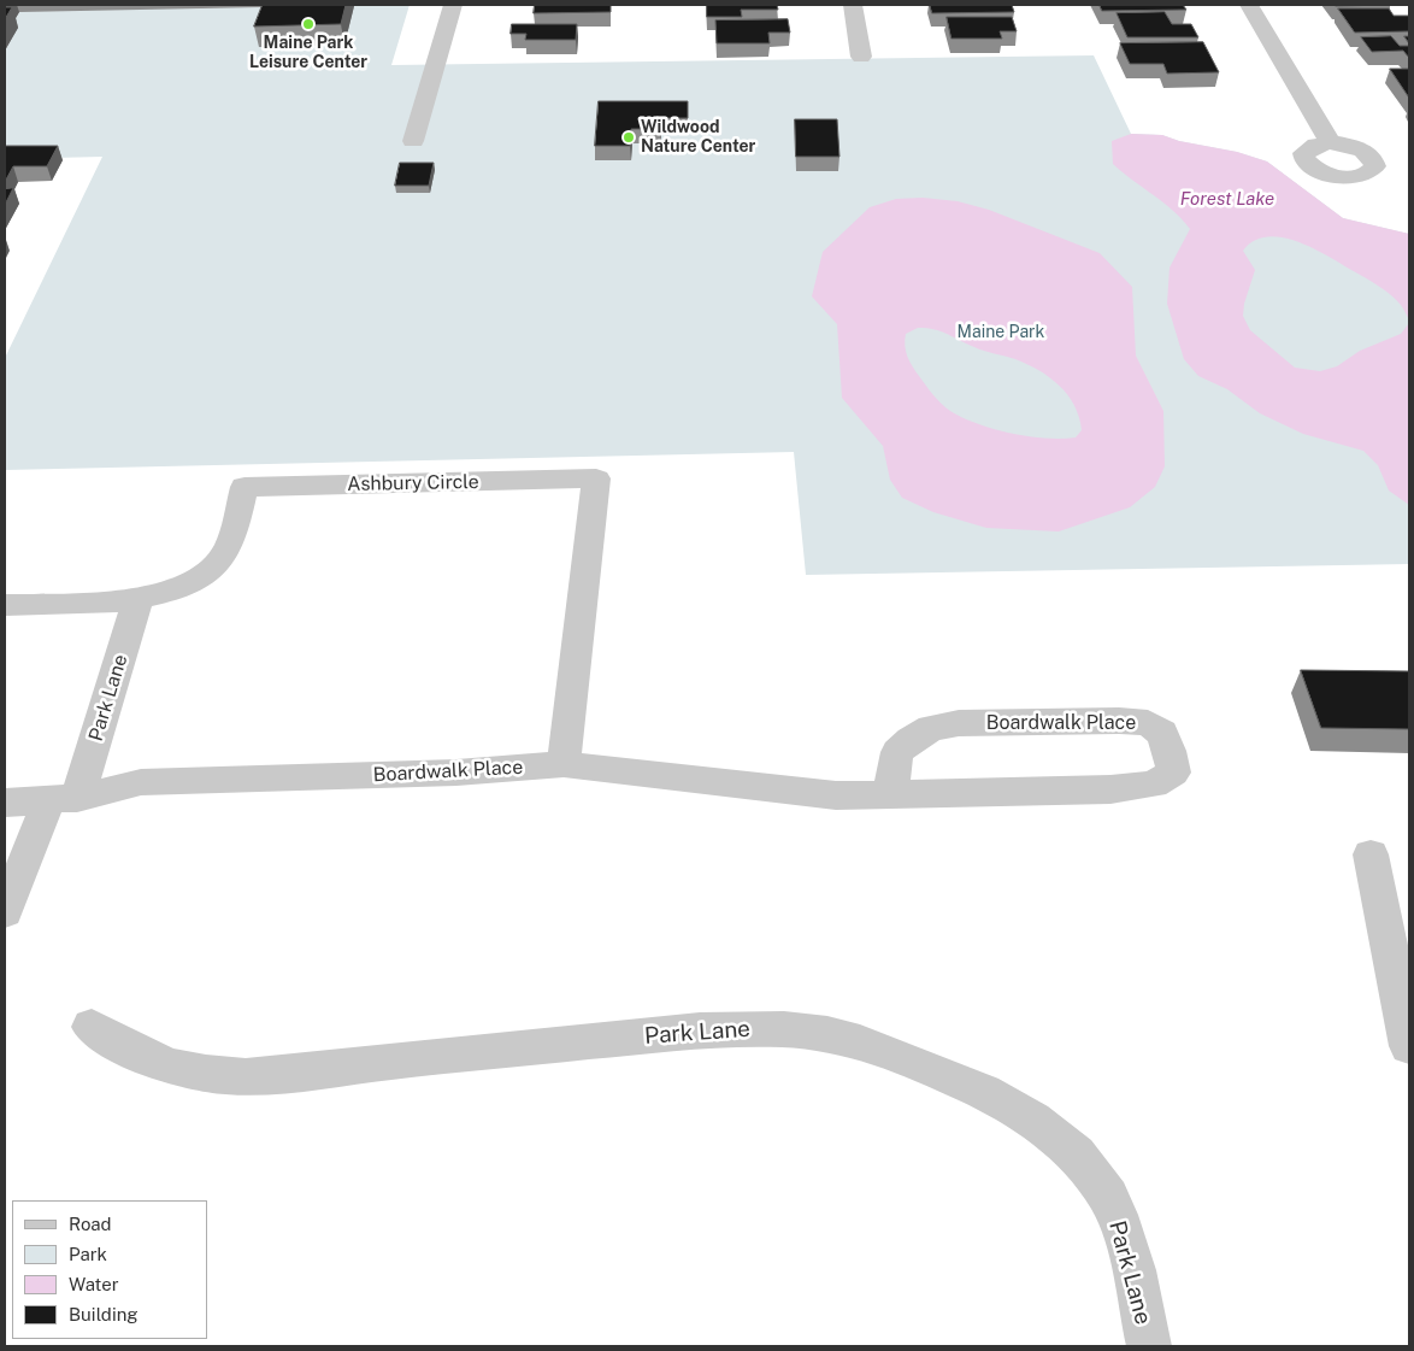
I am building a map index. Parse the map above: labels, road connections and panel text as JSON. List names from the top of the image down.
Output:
{
  "streets": {
    "street": ["Ashbury Circle", "Park Lane", "Boardwalk Place"]
  },
  "crossings": [
    ["Ashbury Circle", "Park Lane"],
    ["Ashbury Circle", "Boardwalk Place"],
    ["Park Lane", "Boardwalk Place"]
  ],
  "water": ["Forest Lake"],
  "parks": ["Maine Park"],
  "places": ["Maine Park Leisure Center", "Wildwood Nature Center"],
  "legend": [
    "Road",
    "Park",
    "Water",
    "Building"
  ]
}
